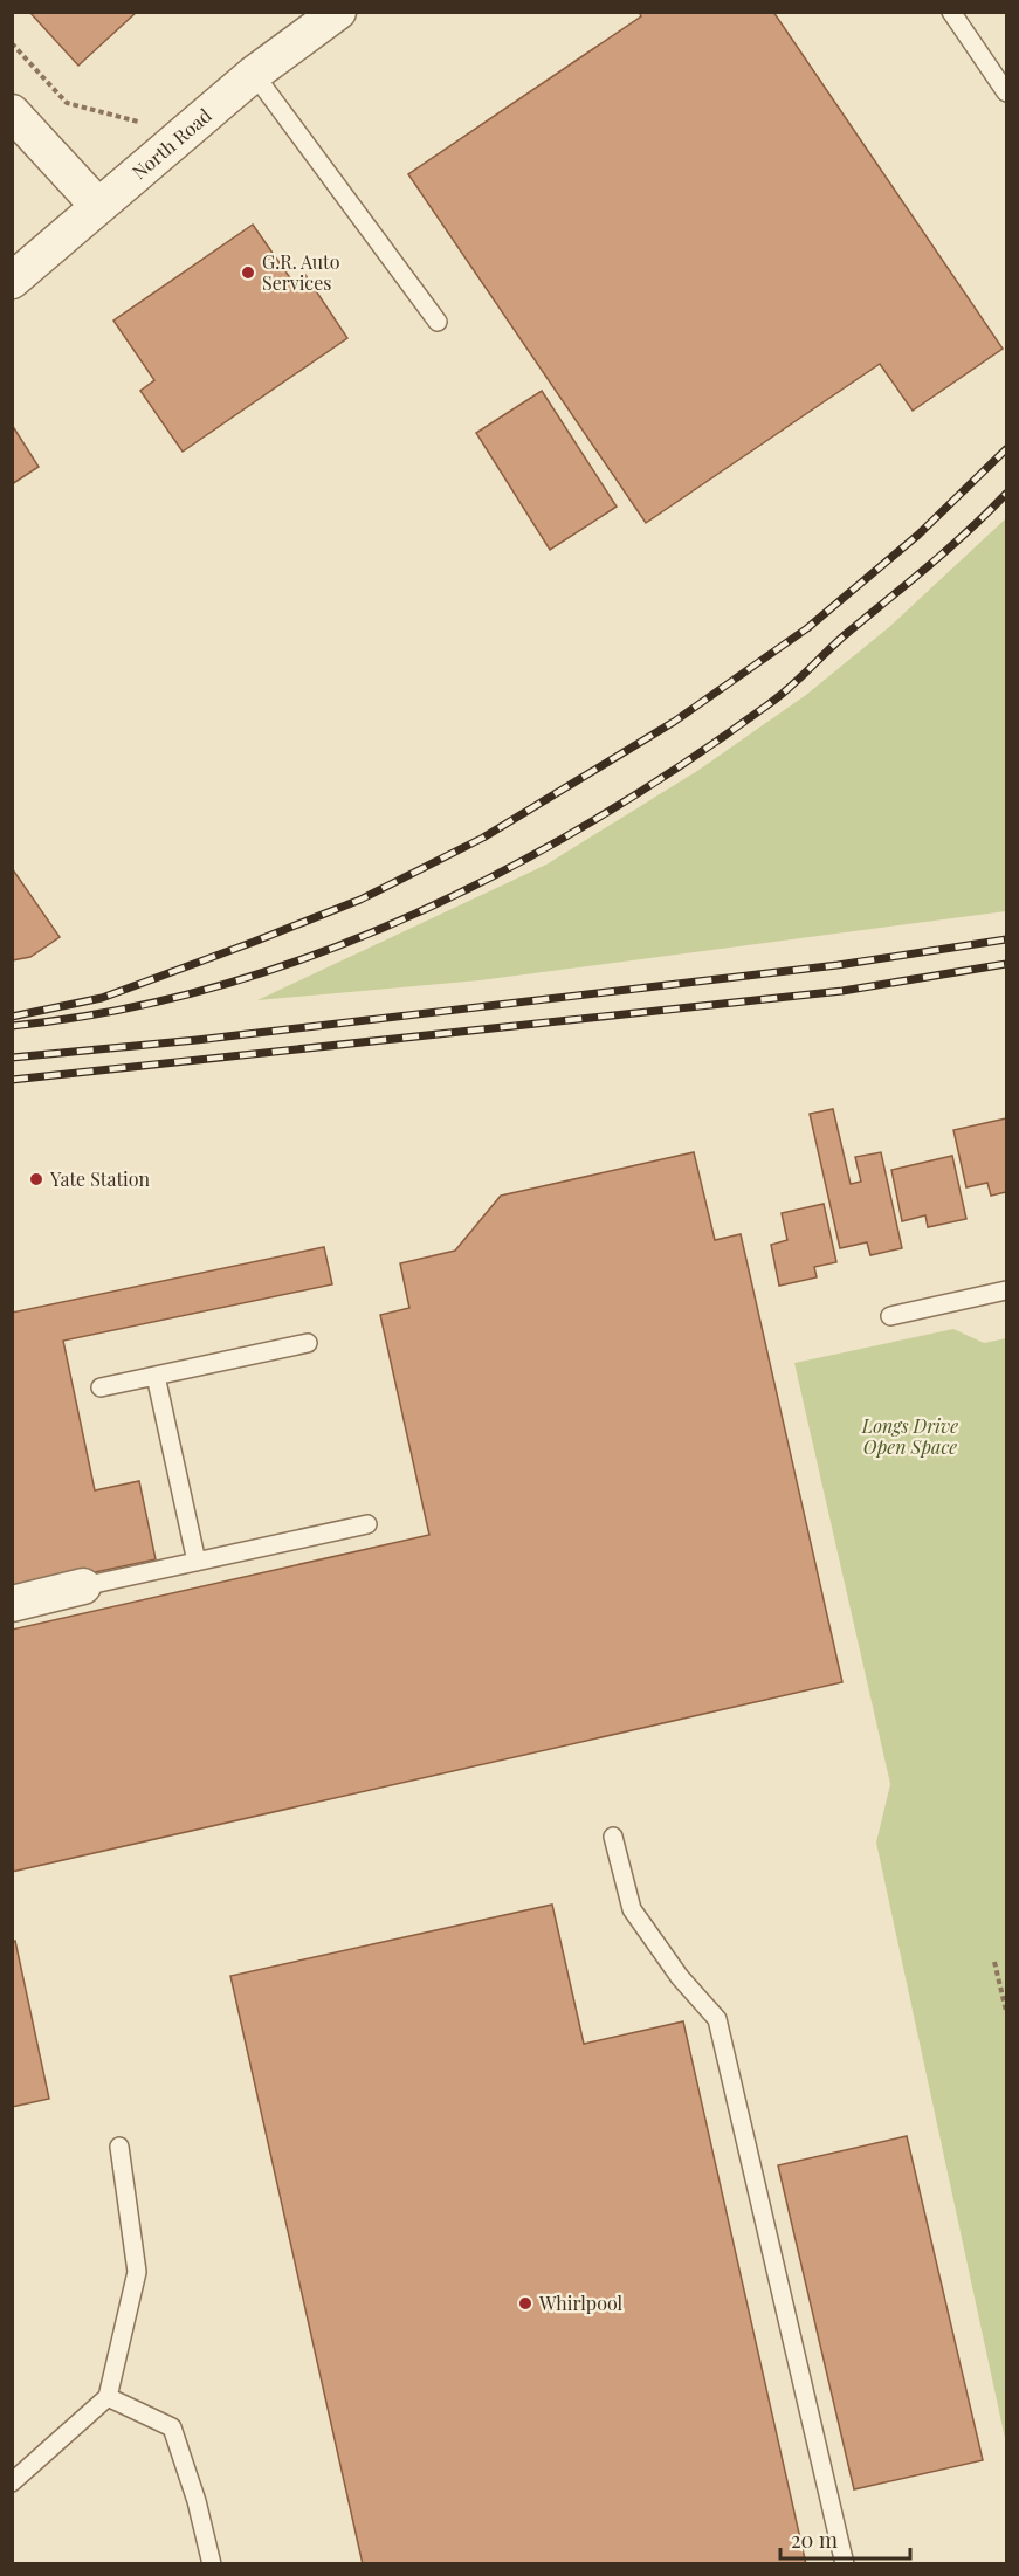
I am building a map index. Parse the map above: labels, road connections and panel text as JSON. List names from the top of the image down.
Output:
{
  "streets": {
    "street": ["North Road"]
  },
  "parks": ["Longs Drive Open Space"],
  "places": ["G.R. Auto Services", "Yate Station", "Whirlpool"],
  "scale_bar": "20 m"
}
